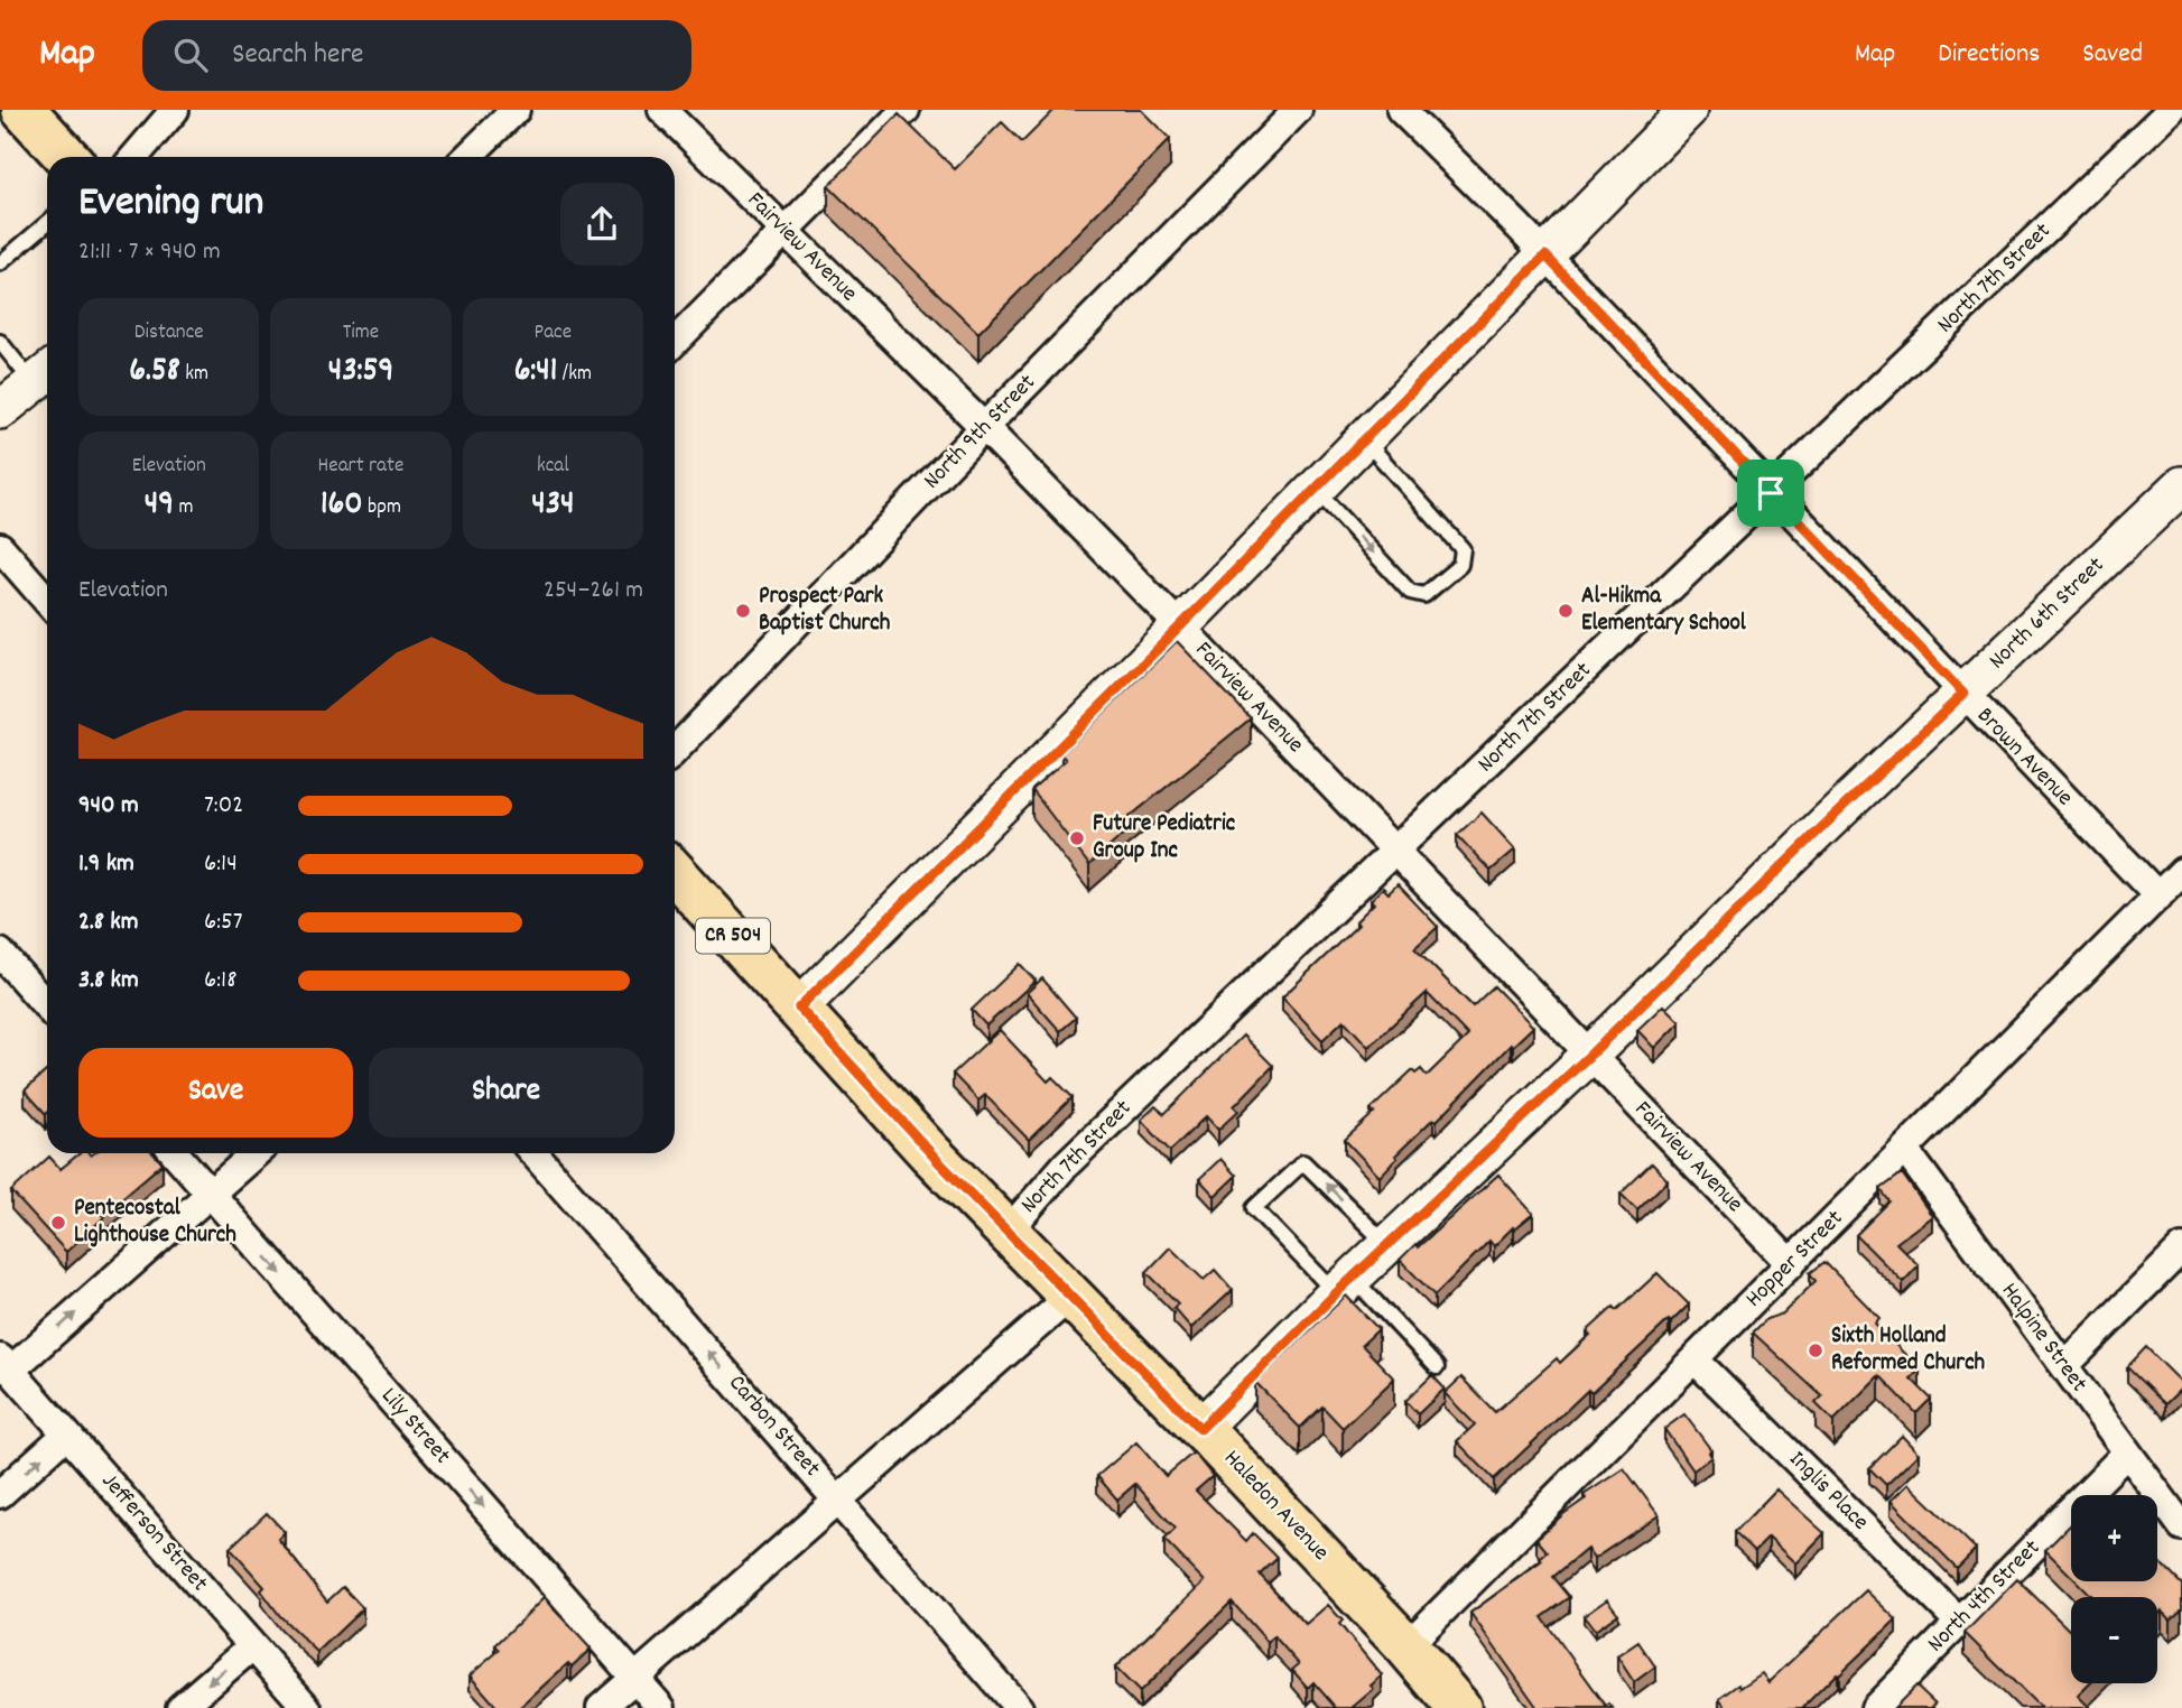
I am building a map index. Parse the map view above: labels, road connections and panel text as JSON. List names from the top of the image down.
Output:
{
  "streets": {
    "main road": ["North 6th Street", "CR 504", "Haledon Avenue"],
    "street": [
      "Fairview Avenue",
      "North 7th Street",
      "North 9th Street",
      "Brown Avenue",
      "Hopper Street",
      "Halpine Street",
      "Lily Street",
      "Carbon Street",
      "Inglis Place",
      "Jefferson Street",
      "North 4th Street"
    ]
  },
  "crossings": [
    ["Fairview Avenue", "North 7th Street"],
    ["Fairview Avenue", "North 9th Street"],
    ["Fairview Avenue", "North 6th Street"],
    ["Fairview Avenue", "Hopper Street"],
    ["North 7th Street", "Brown Avenue"],
    ["North 7th Street", "Haledon Avenue"],
    ["North 6th Street", "Brown Avenue"],
    ["North 6th Street", "Haledon Avenue"],
    ["Brown Avenue", "Hopper Street"],
    ["Hopper Street", "Halpine Street"],
    ["Hopper Street", "Inglis Place"],
    ["Hopper Street", "Haledon Avenue"],
    ["Halpine Street", "North 4th Street"],
    ["Inglis Place", "North 4th Street"]
  ],
  "one_way": ["Lily Street", "Carbon Street"],
  "places": [
    "Prospect Park Baptist Church",
    "Al-Hikma Elementary School",
    "Future Pediatric Group Inc",
    "Pentecostal Lighthouse Church",
    "Sixth Holland Reformed Church"
  ],
  "page": {
    "header": "Map",
    "search": "Search here",
    "nav": ["Map", "Directions", "Saved"],
    "heading": ["Evening run", "21:11 · 7 × 940 m"],
    "stats": [
      ["Distance", "6.58 km"],
      ["Time", "43:59"],
      ["Pace", "6:41 /km"],
      ["Elevation", "49 m"],
      ["Heart rate", "160 bpm"],
      ["kcal", "434"]
    ],
    "chart": ["Elevation", "254–261 m"],
    "list": [
      {
        "name": "940 m",
        "note": "7:02"
      },
      {
        "name": "1.9 km",
        "note": "6:14"
      },
      {
        "name": "2.8 km",
        "note": "6:57"
      },
      {
        "name": "3.8 km",
        "note": "6:18"
      }
    ],
    "buttons": ["Save", "Share"],
    "map_buttons": ["+", "−"]
  }
}
